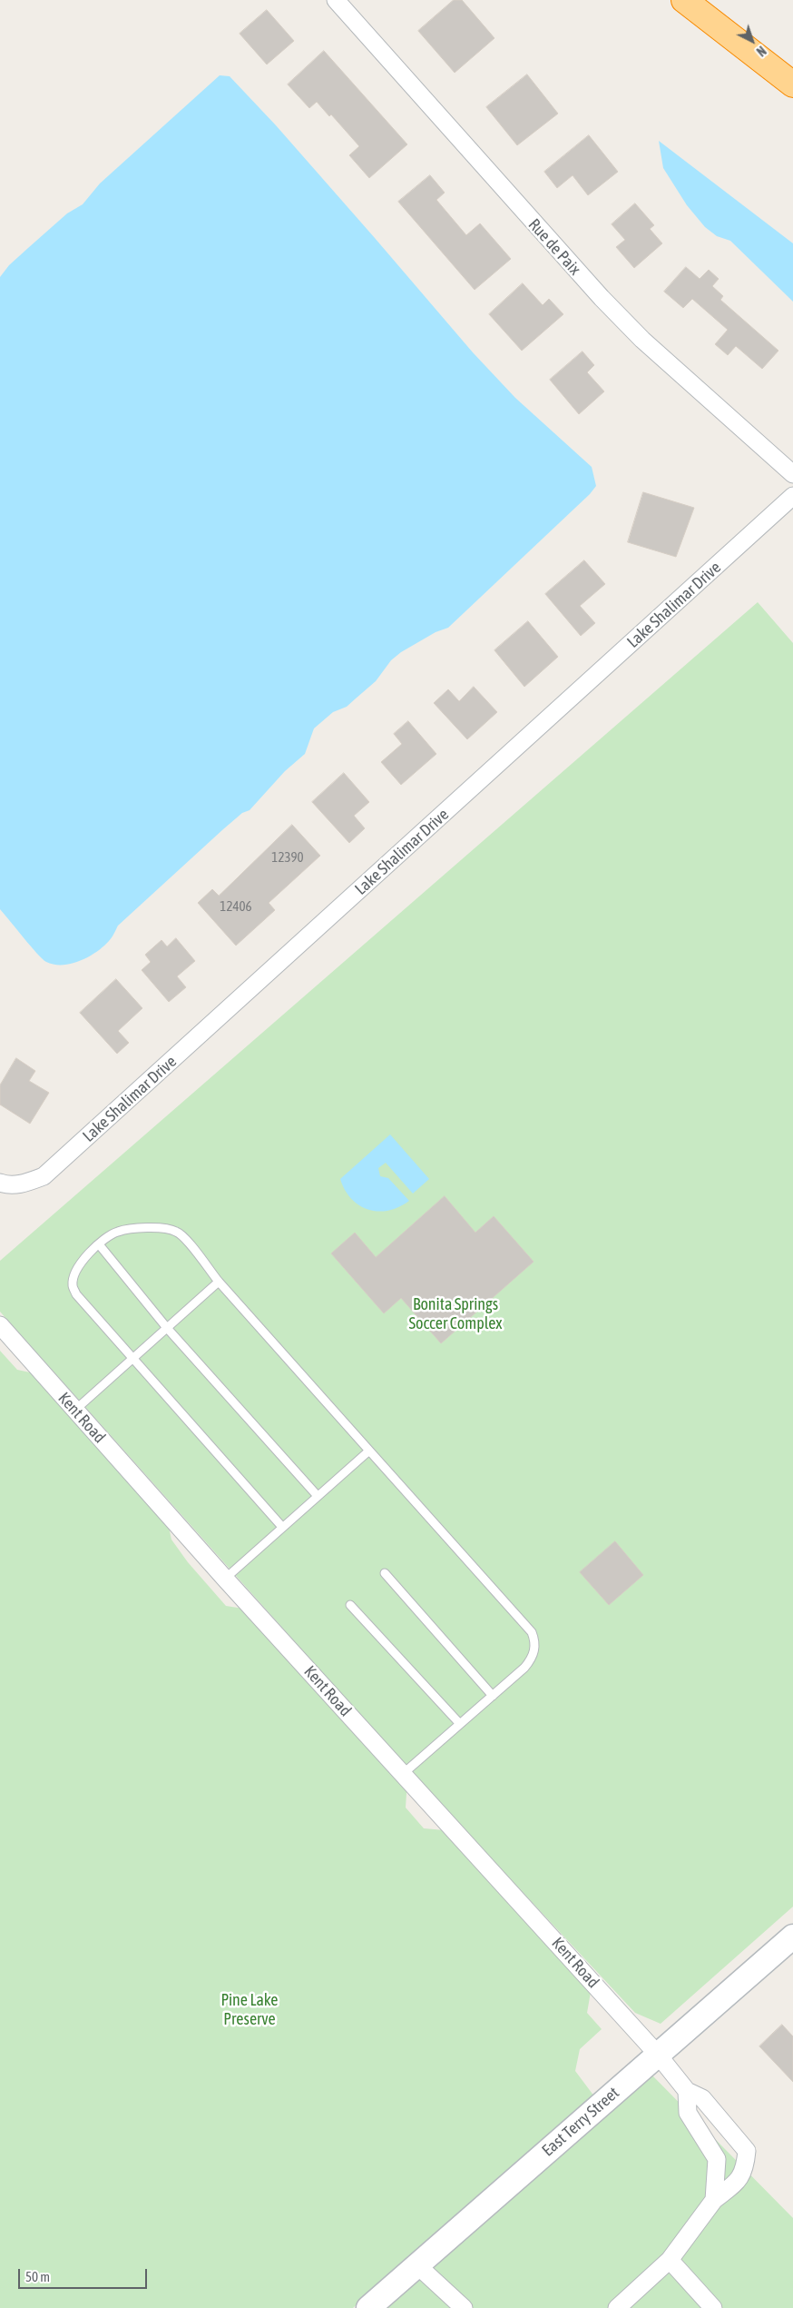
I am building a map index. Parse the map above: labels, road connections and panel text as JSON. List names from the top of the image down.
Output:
{
  "streets": {
    "street": [
      "Rue de Paix",
      "Lake Shalimar Drive",
      "Kent Road",
      "East Terry Street"
    ]
  },
  "crossings": [
    ["Kent Road", "East Terry Street"]
  ],
  "parks": ["Bonita Springs Soccer Complex", "Pine Lake Preserve"],
  "house_numbers": ["12390", "12406"],
  "scale_bar": "50 m",
  "north": "bottom right"
}
